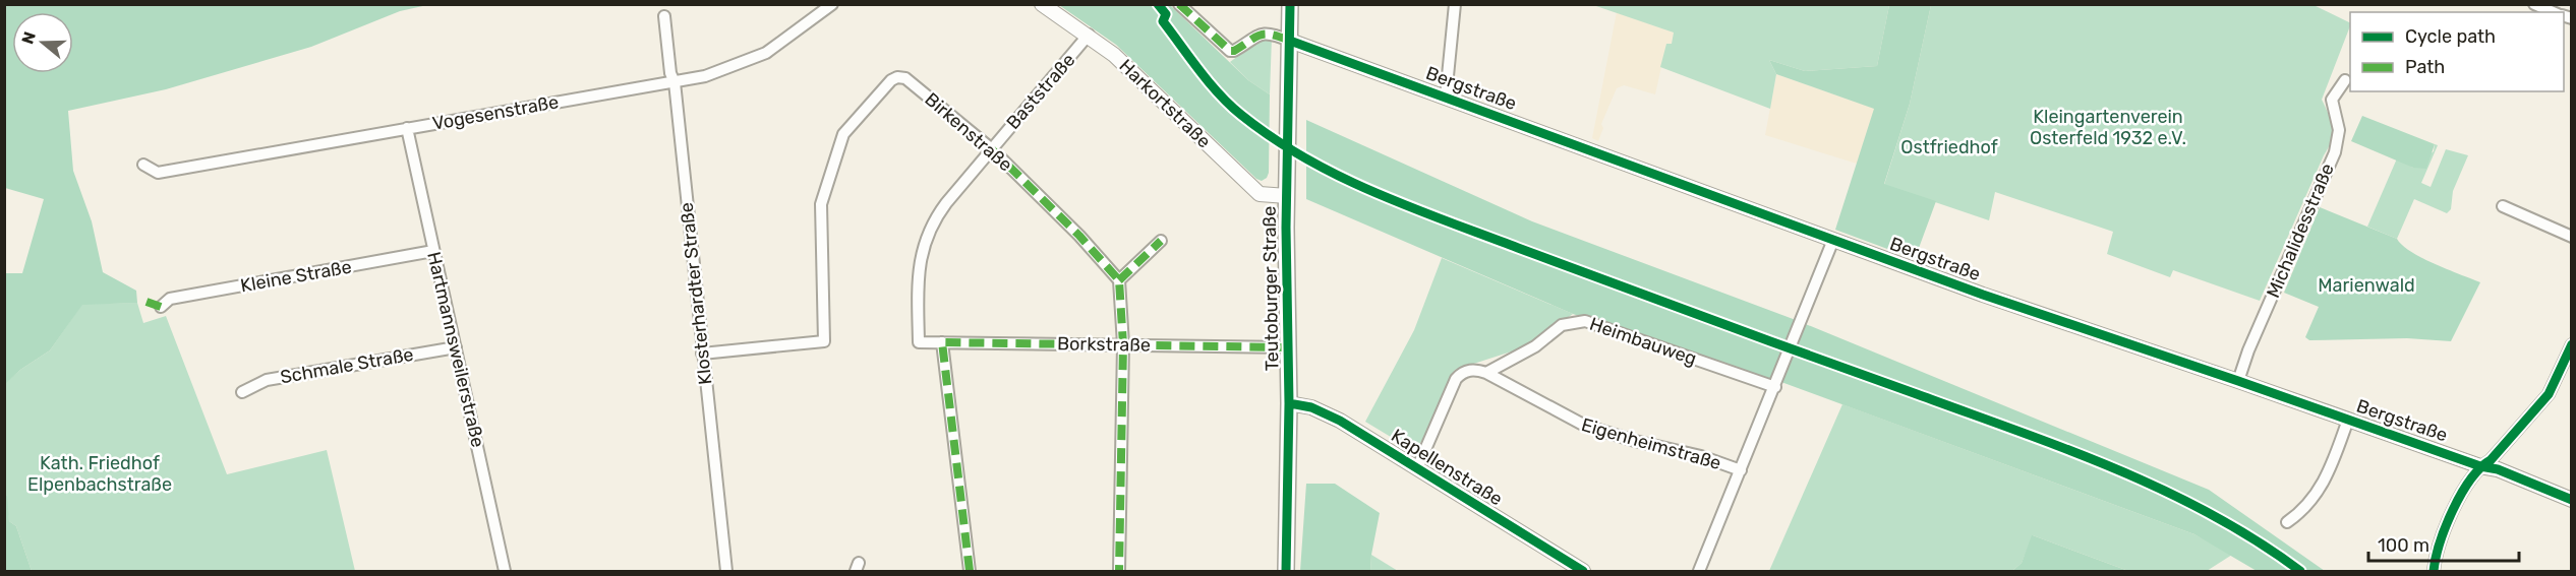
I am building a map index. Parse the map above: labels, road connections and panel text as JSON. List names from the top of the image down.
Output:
{
  "streets": {
    "main road": ["Teutoburger Straße"],
    "street": [
      "Bergstraße",
      "Baststraße",
      "Harkortstraße",
      "Vogesenstraße",
      "Birkenstraße",
      "Michalidesstraße",
      "Kleine Straße",
      "Klosterhardter Straße",
      "Heimbauweg",
      "Borkstraße",
      "Hartmannsweilerstraße",
      "Schmale Straße",
      "Eigenheimstraße",
      "Kapellenstraße"
    ]
  },
  "crossings": [
    ["Bergstraße", "Michalidesstraße"],
    ["Bergstraße", "Teutoburger Straße"],
    ["Baststraße", "Harkortstraße"],
    ["Baststraße", "Birkenstraße"],
    ["Baststraße", "Borkstraße"],
    ["Harkortstraße", "Teutoburger Straße"],
    ["Vogesenstraße", "Klosterhardter Straße"],
    ["Vogesenstraße", "Hartmannsweilerstraße"],
    ["Birkenstraße", "Klosterhardter Straße"],
    ["Kleine Straße", "Hartmannsweilerstraße"],
    ["Teutoburger Straße", "Borkstraße"],
    ["Teutoburger Straße", "Kapellenstraße"],
    ["Heimbauweg", "Eigenheimstraße"],
    ["Hartmannsweilerstraße", "Schmale Straße"]
  ],
  "parks": [
    "Kleingartenverein Osterfeld 1932 e.V.",
    "Ostfriedhof",
    "Marienwald",
    "Kath. Friedhof Elpenbachstraße"
  ],
  "legend": ["Cycle path", "Path"],
  "scale_bar": "100 m",
  "north": "left"
}
